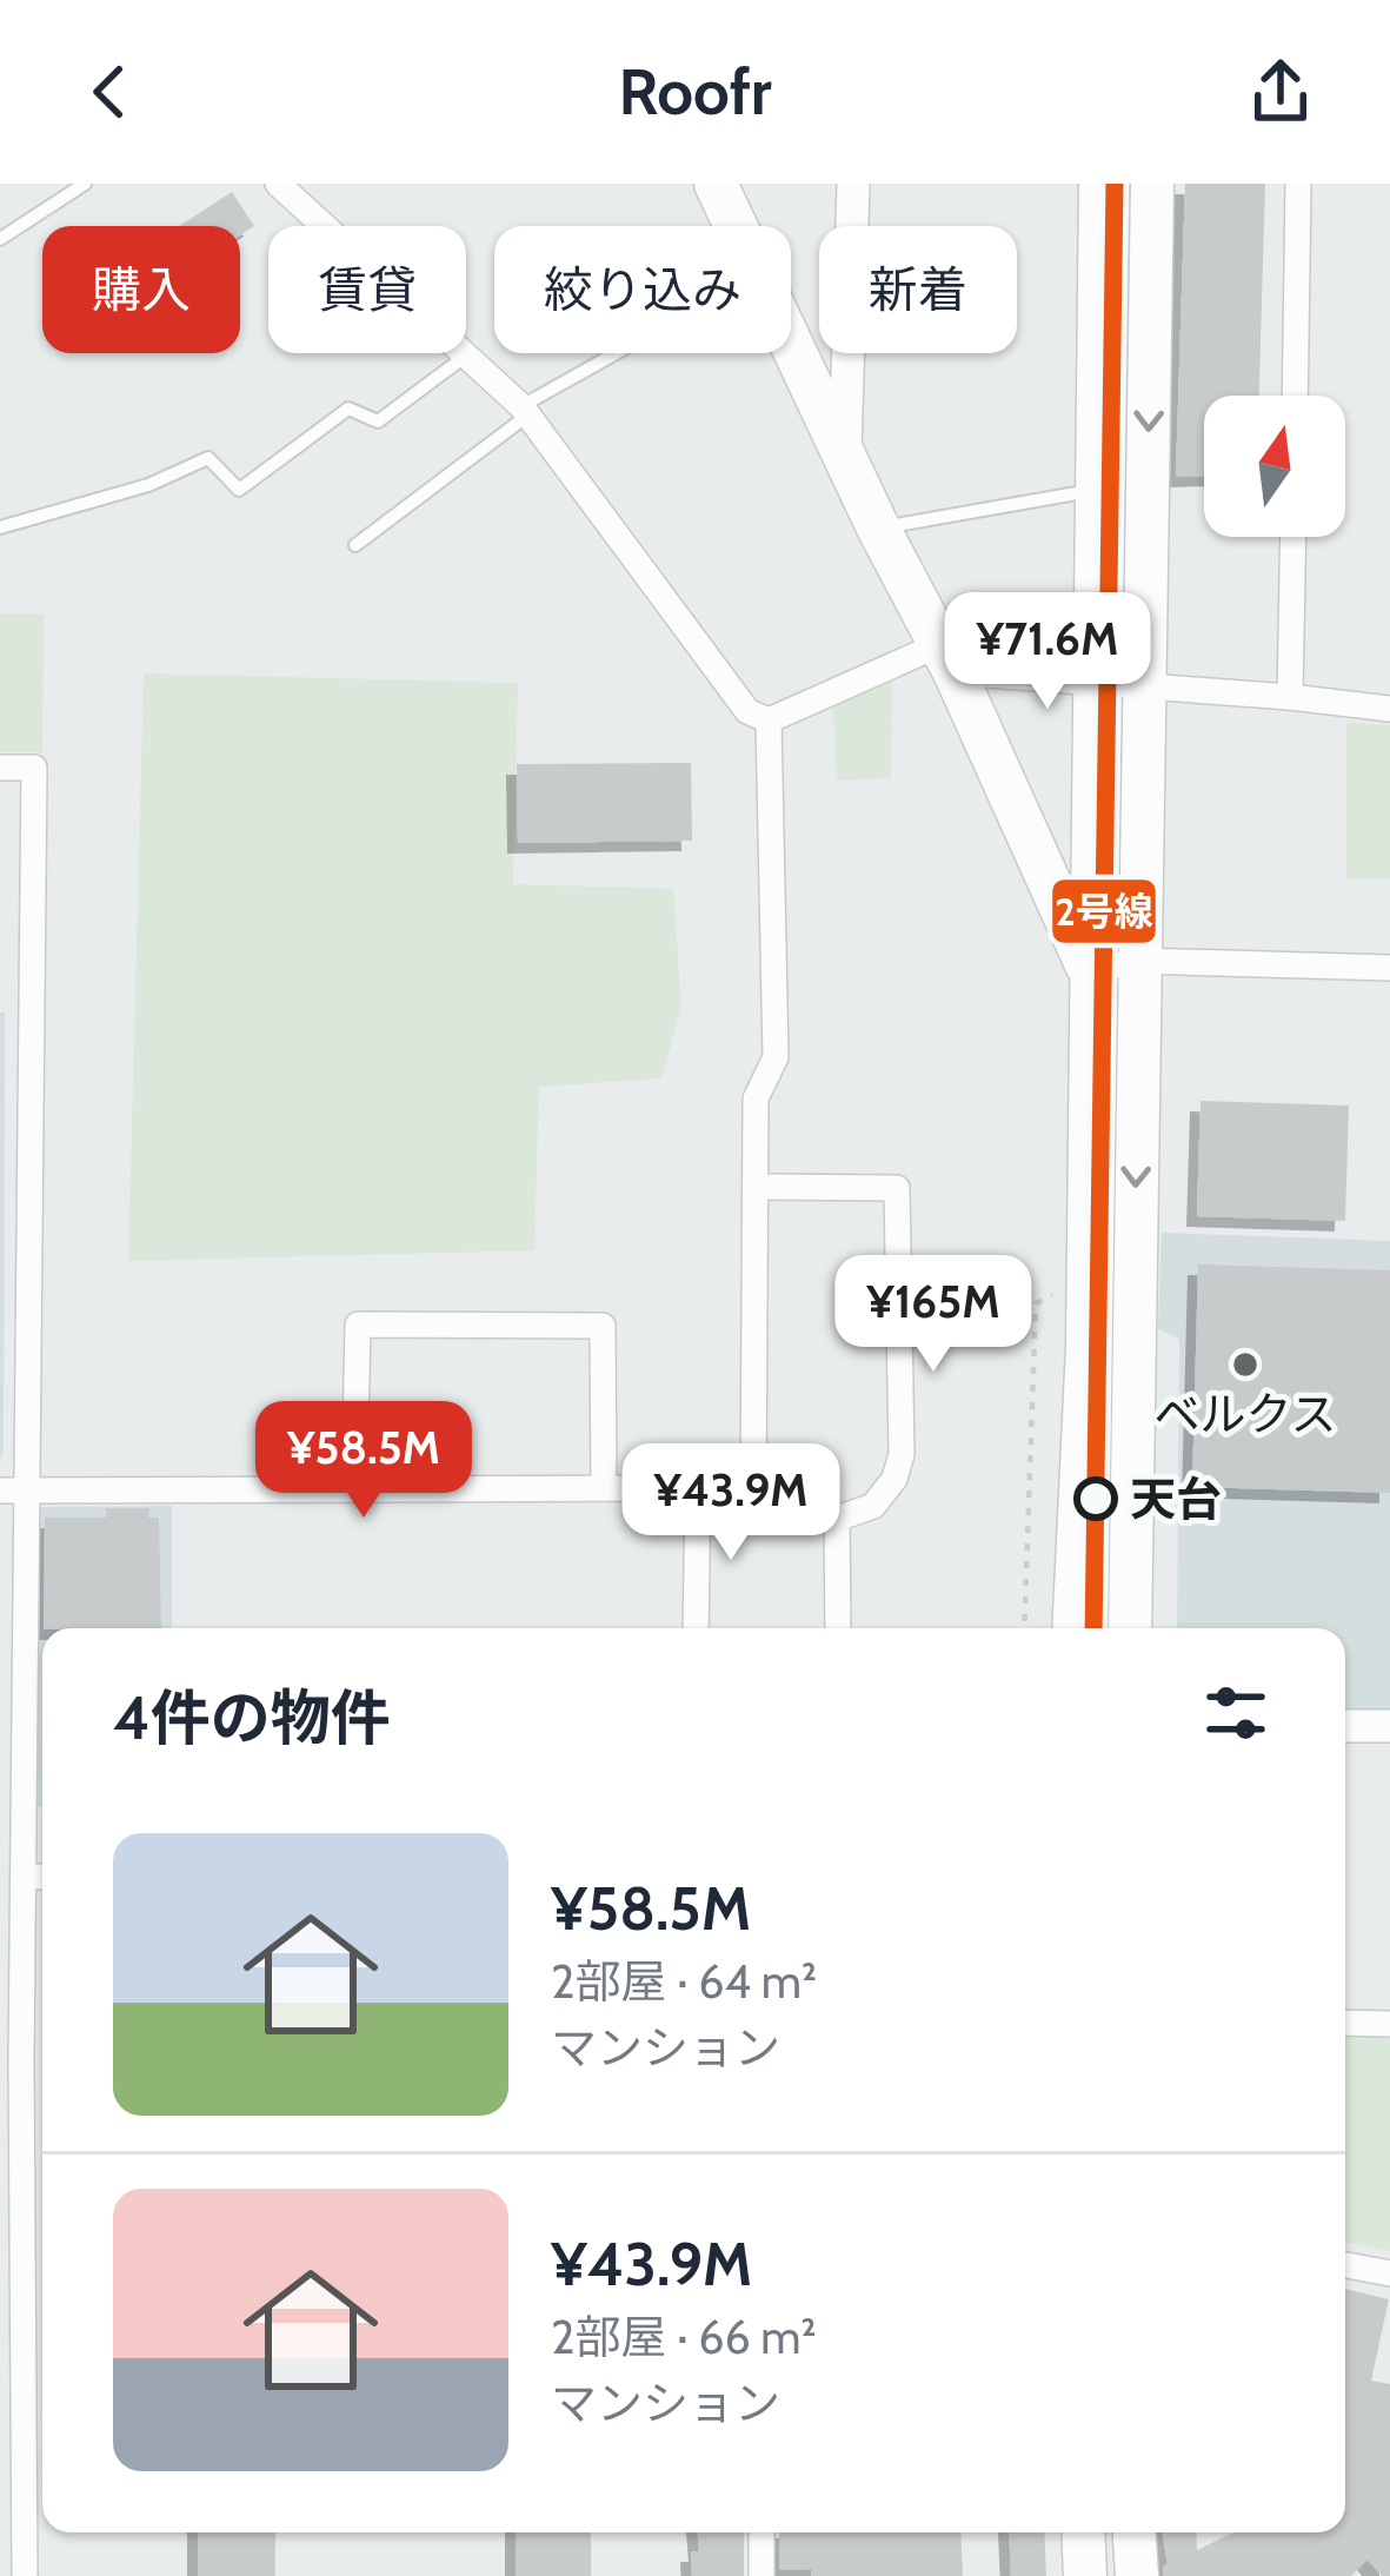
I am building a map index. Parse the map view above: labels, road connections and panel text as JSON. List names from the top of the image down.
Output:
{
  "places": ["ベルクス", "天台"],
  "lines": ["transit line 2号線"],
  "north": "top",
  "page": {
    "header": "Roofr",
    "chip": [
      "購入",
      "賃貸",
      "絞り込み",
      "新着"
    ],
    "price": [
      "¥71.6M",
      "¥165M",
      "¥58.5M",
      "¥43.9M"
    ],
    "heading": "4件の物件",
    "list": [
      {
        "name": "¥58.5M",
        "note": "2部屋 · 64 m² · マンション"
      },
      {
        "name": "¥43.9M",
        "note": "2部屋 · 66 m² · マンション"
      }
    ]
  }
}
